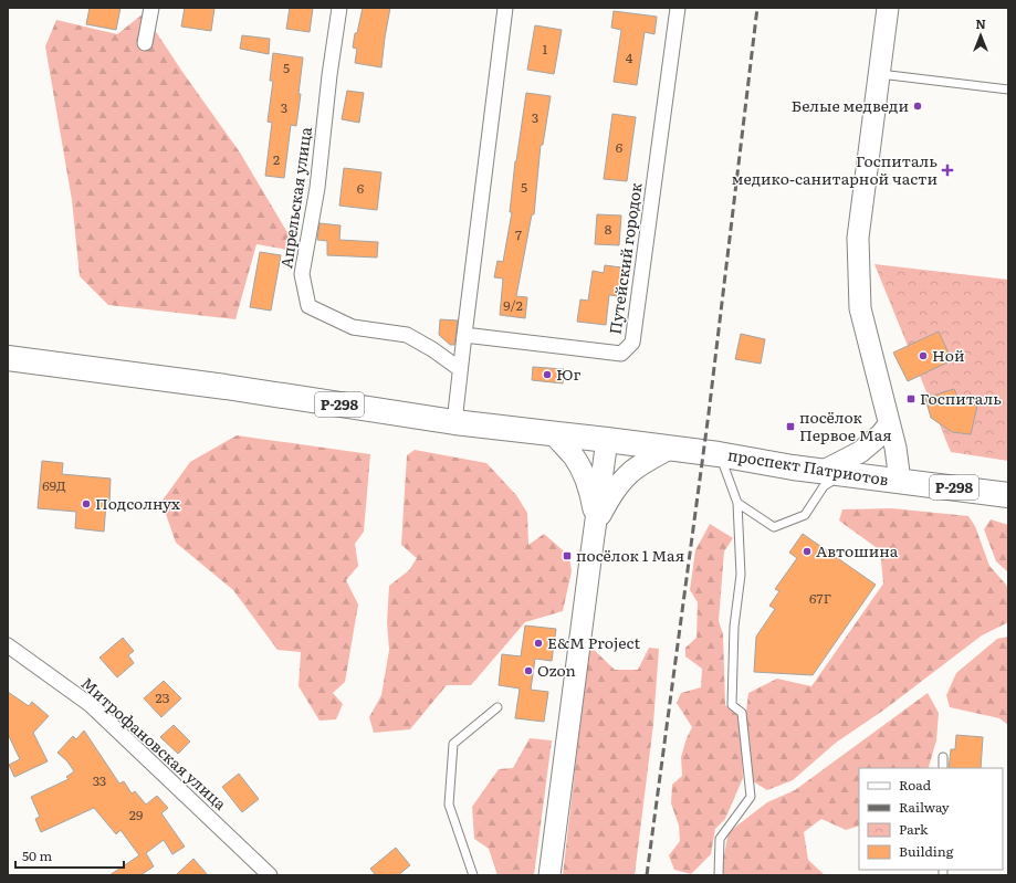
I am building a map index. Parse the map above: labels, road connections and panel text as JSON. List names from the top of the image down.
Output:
{
  "streets": {
    "highway": ["Р-298", "проспект Патриотов"],
    "street": ["Апрельская улица", "Путейский городок", "Митрофановская улица"]
  },
  "crossings": [
    ["Р-298", "проспект Патриотов"]
  ],
  "places": {
    "other": [
      "Белые медведи",
      "Ной",
      "Юг",
      "Подсолнух",
      "Автошина",
      "E&M Project",
      "Ozon"
    ],
    "health": ["Госпиталь медико-санитарной части"],
    "transit": ["Госпиталь", "посёлок Первое Мая", "посёлок 1 Мая"]
  },
  "house_numbers": [
    "1",
    "4",
    "5",
    "3",
    "3",
    "6",
    "2",
    "5",
    "6",
    "8",
    "7",
    "9/2",
    "69Д",
    "67Г",
    "2З",
    "33",
    "29"
  ],
  "legend": [
    "Road",
    "Railway",
    "Park",
    "Building"
  ],
  "scale_bar": "50 m",
  "north": "top"
}
